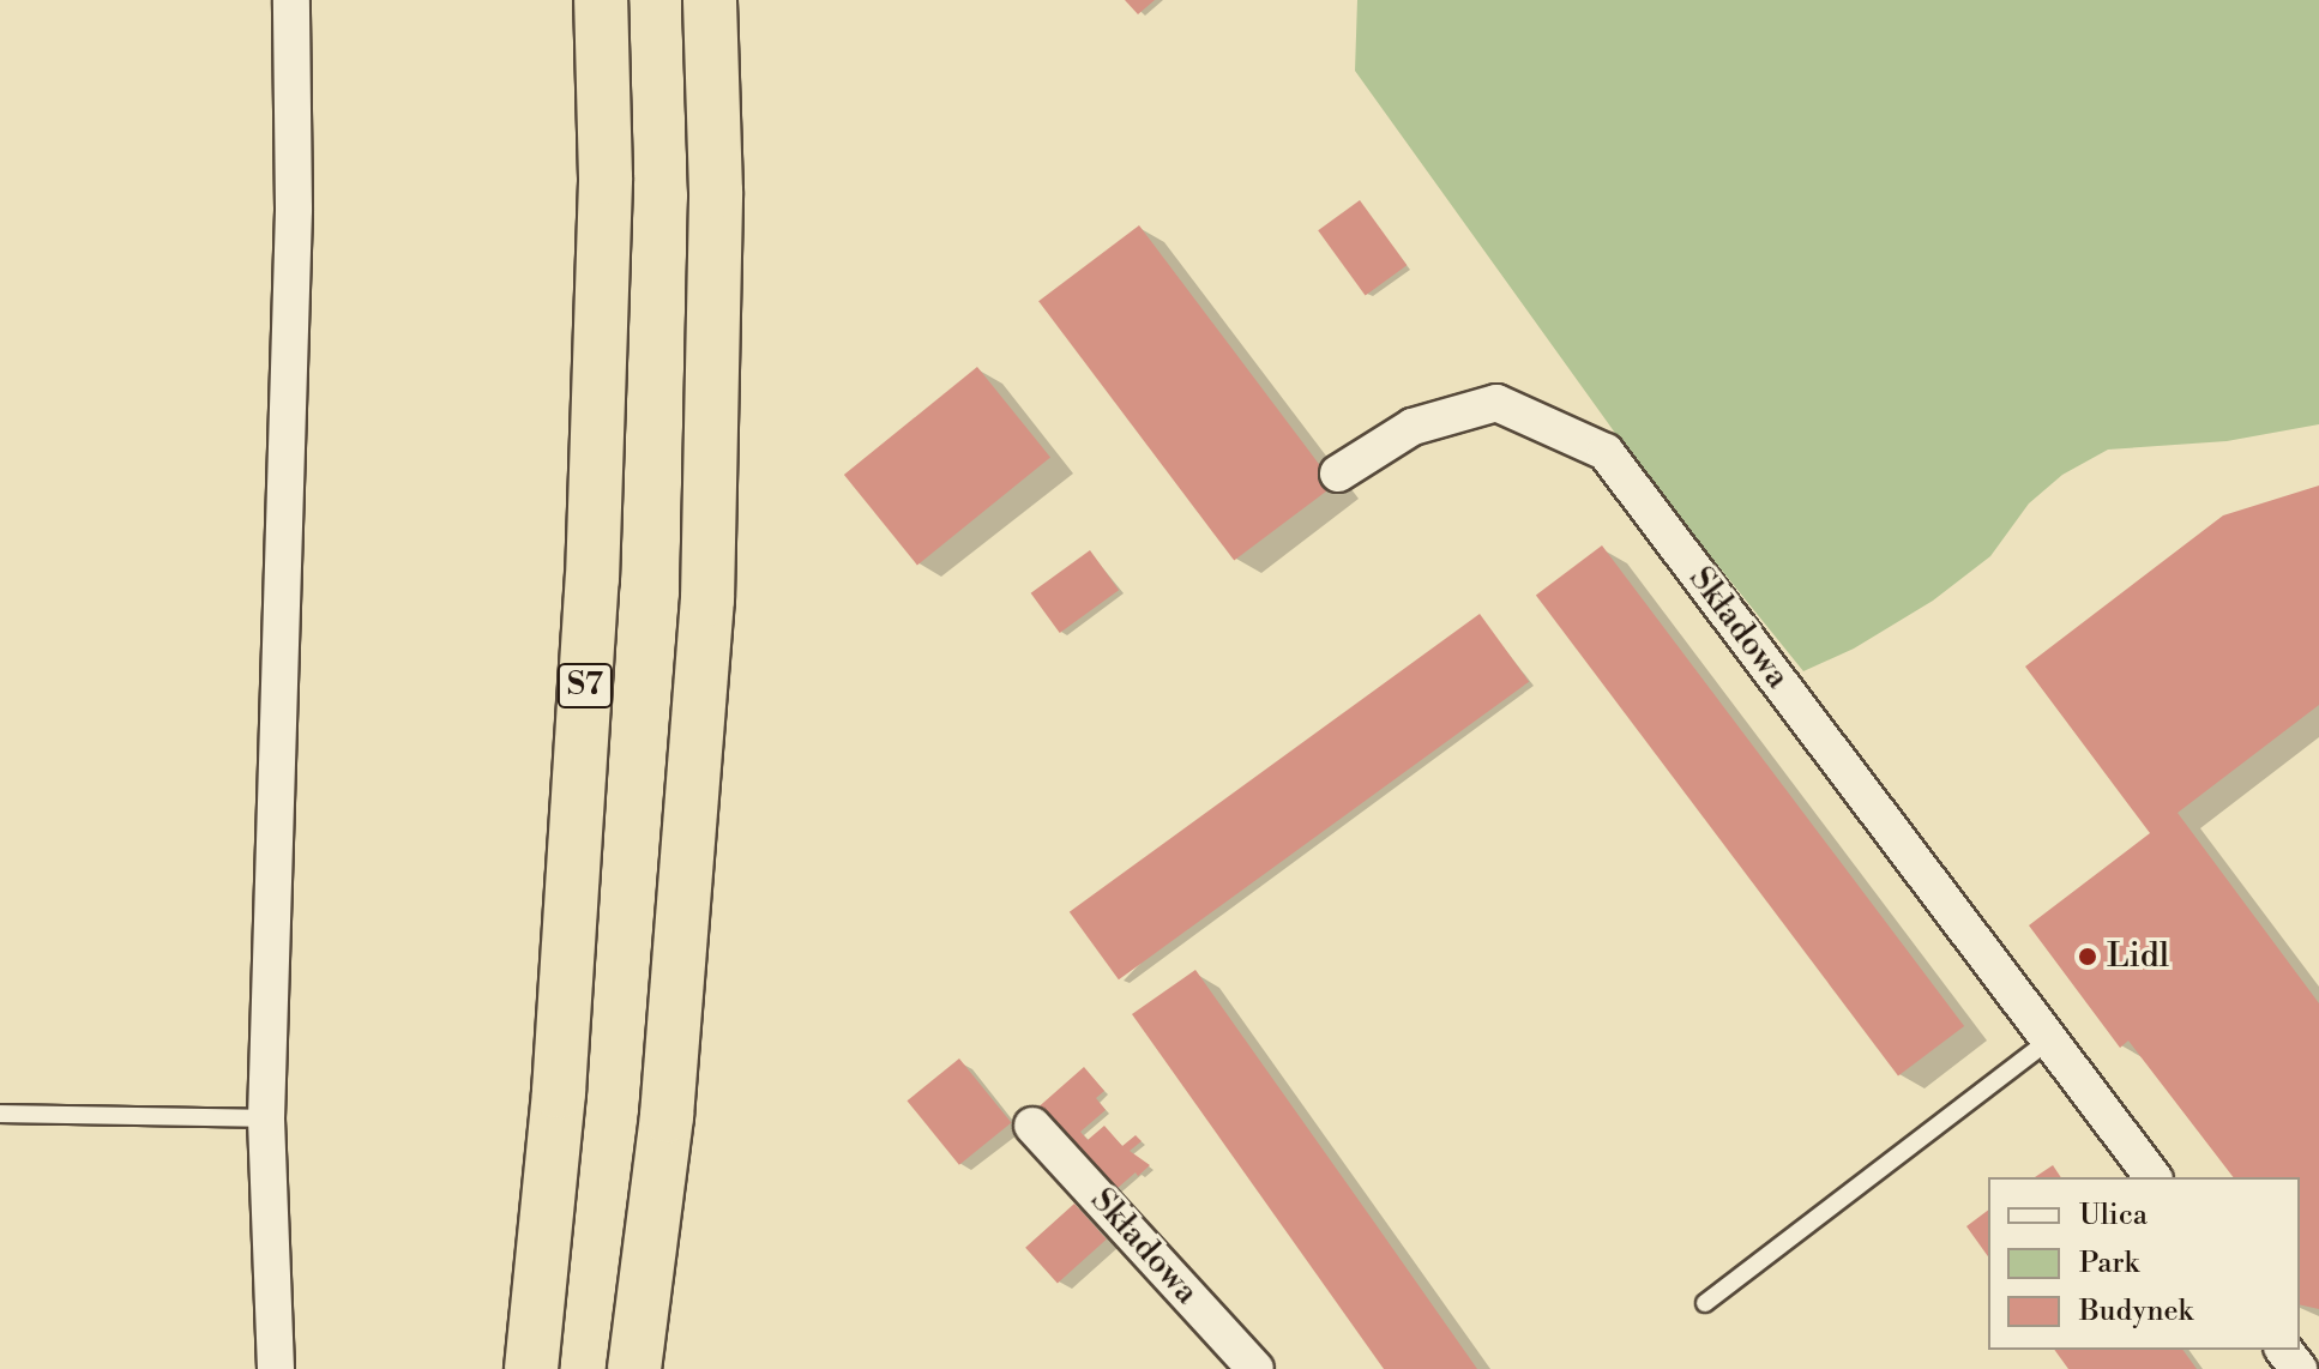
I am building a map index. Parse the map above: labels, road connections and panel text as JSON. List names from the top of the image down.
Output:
{
  "streets": {
    "highway": ["S7"],
    "street": ["Składowa"]
  },
  "places": ["Lidl"],
  "legend": ["Ulica", "Park", "Budynek"]
}
